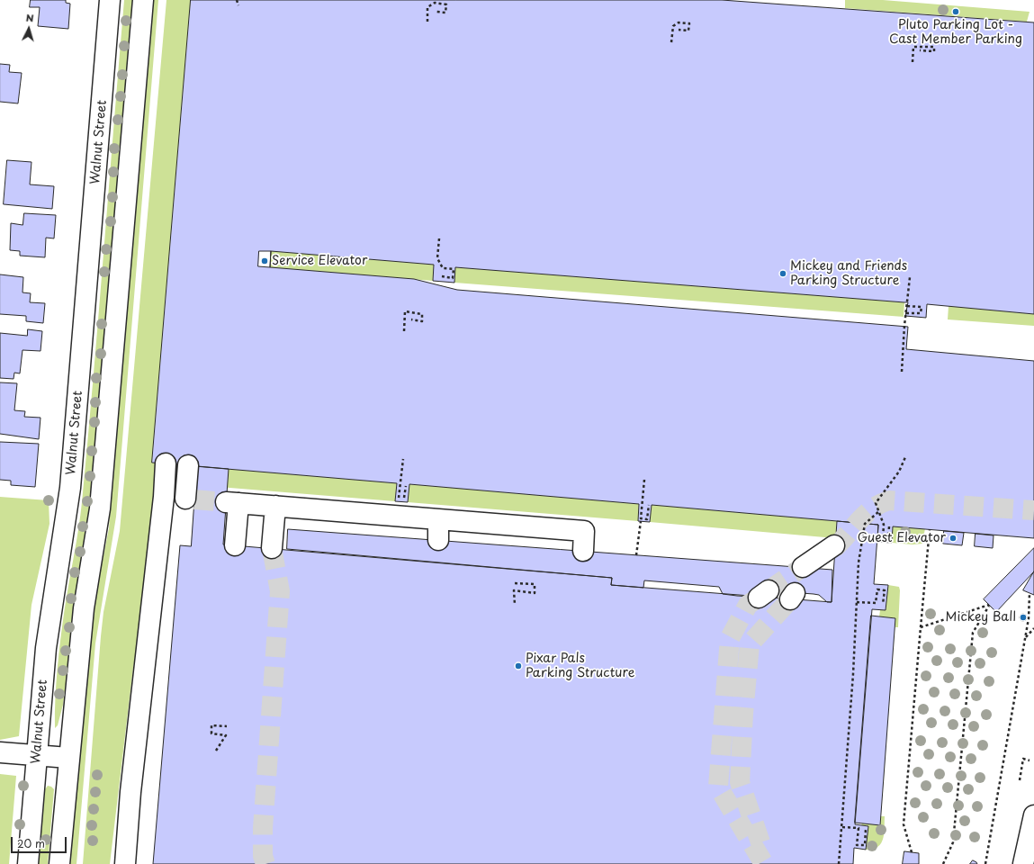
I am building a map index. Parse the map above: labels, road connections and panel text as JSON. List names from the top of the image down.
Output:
{
  "streets": {
    "street": ["Walnut Street"]
  },
  "places": [
    "Pluto Parking Lot - Cast Member Parking",
    "Service Elevator",
    "Mickey and Friends Parking Structure",
    "Guest Elevator",
    "Mickey Ball",
    "Pixar Pals Parking Structure"
  ],
  "scale_bar": "20 m",
  "north": "top"
}
